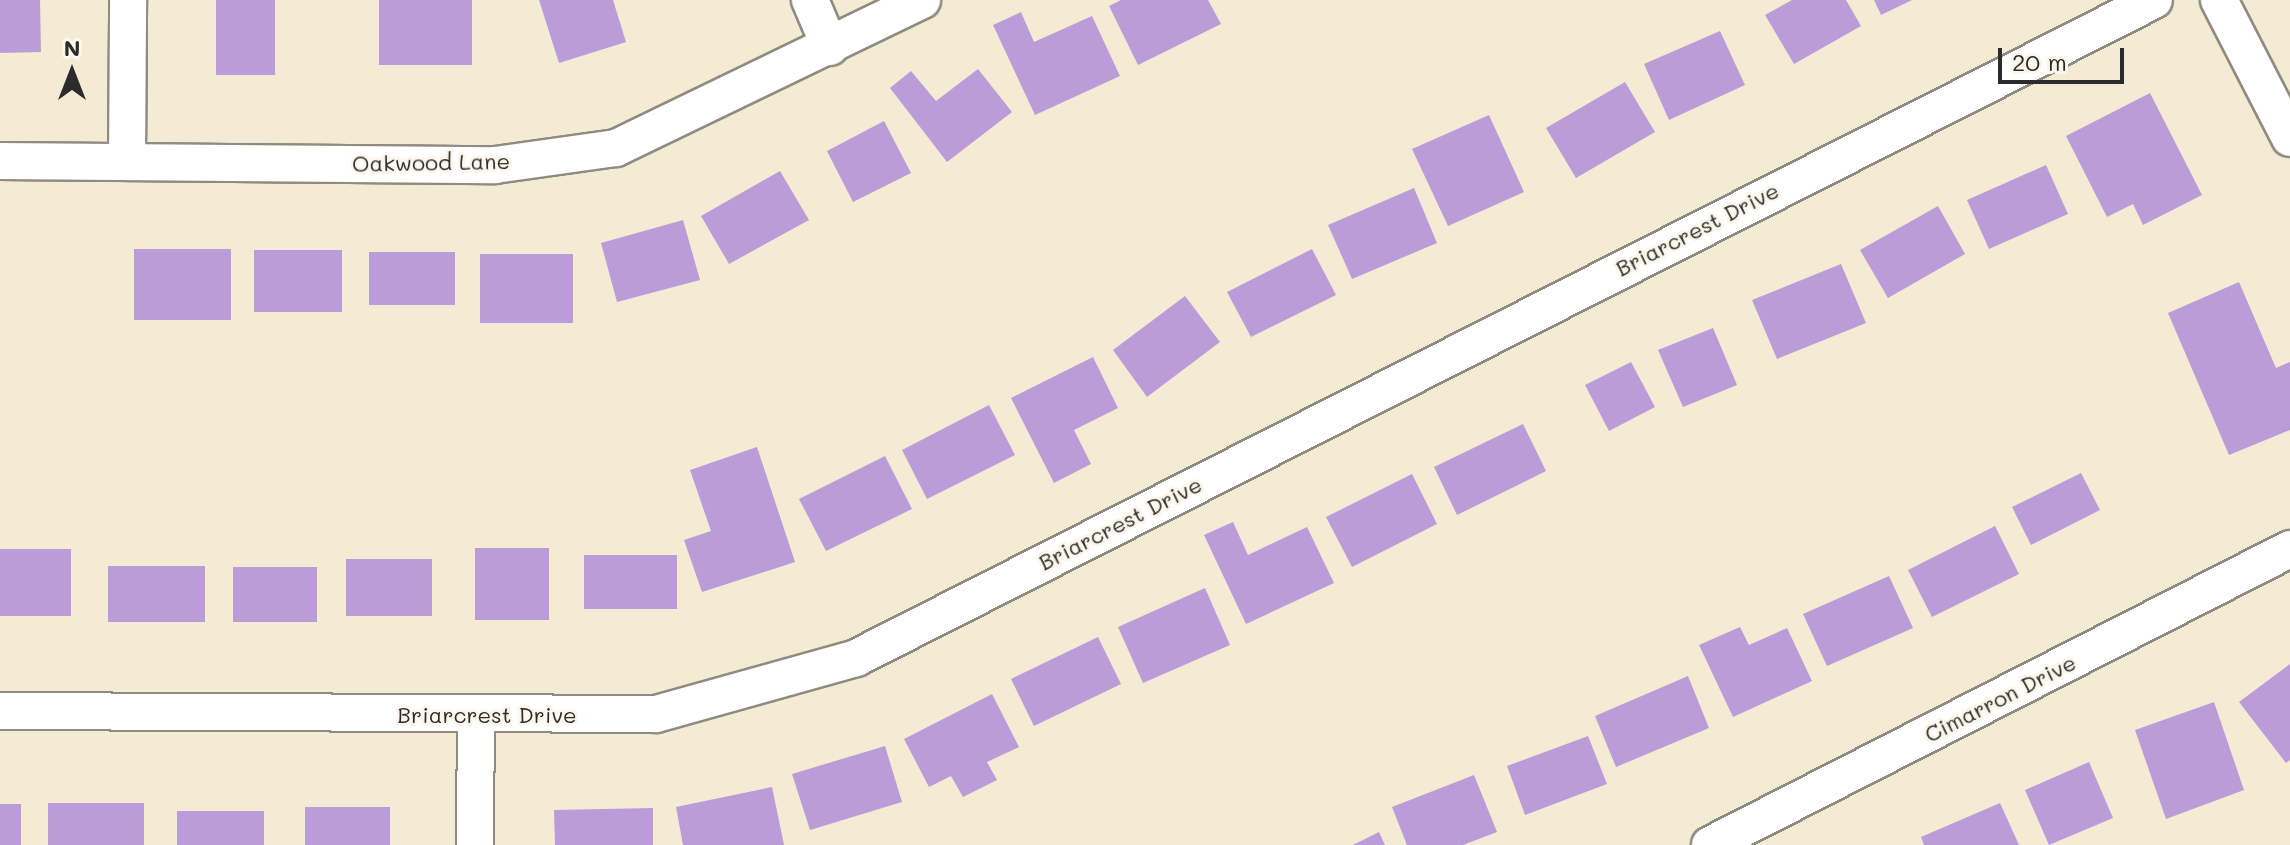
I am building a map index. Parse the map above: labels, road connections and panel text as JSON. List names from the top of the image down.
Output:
{
  "streets": {
    "street": ["Oakwood Lane", "Briarcrest Drive", "Cimarron Drive"]
  },
  "scale_bar": "20 m",
  "north": "top"
}
